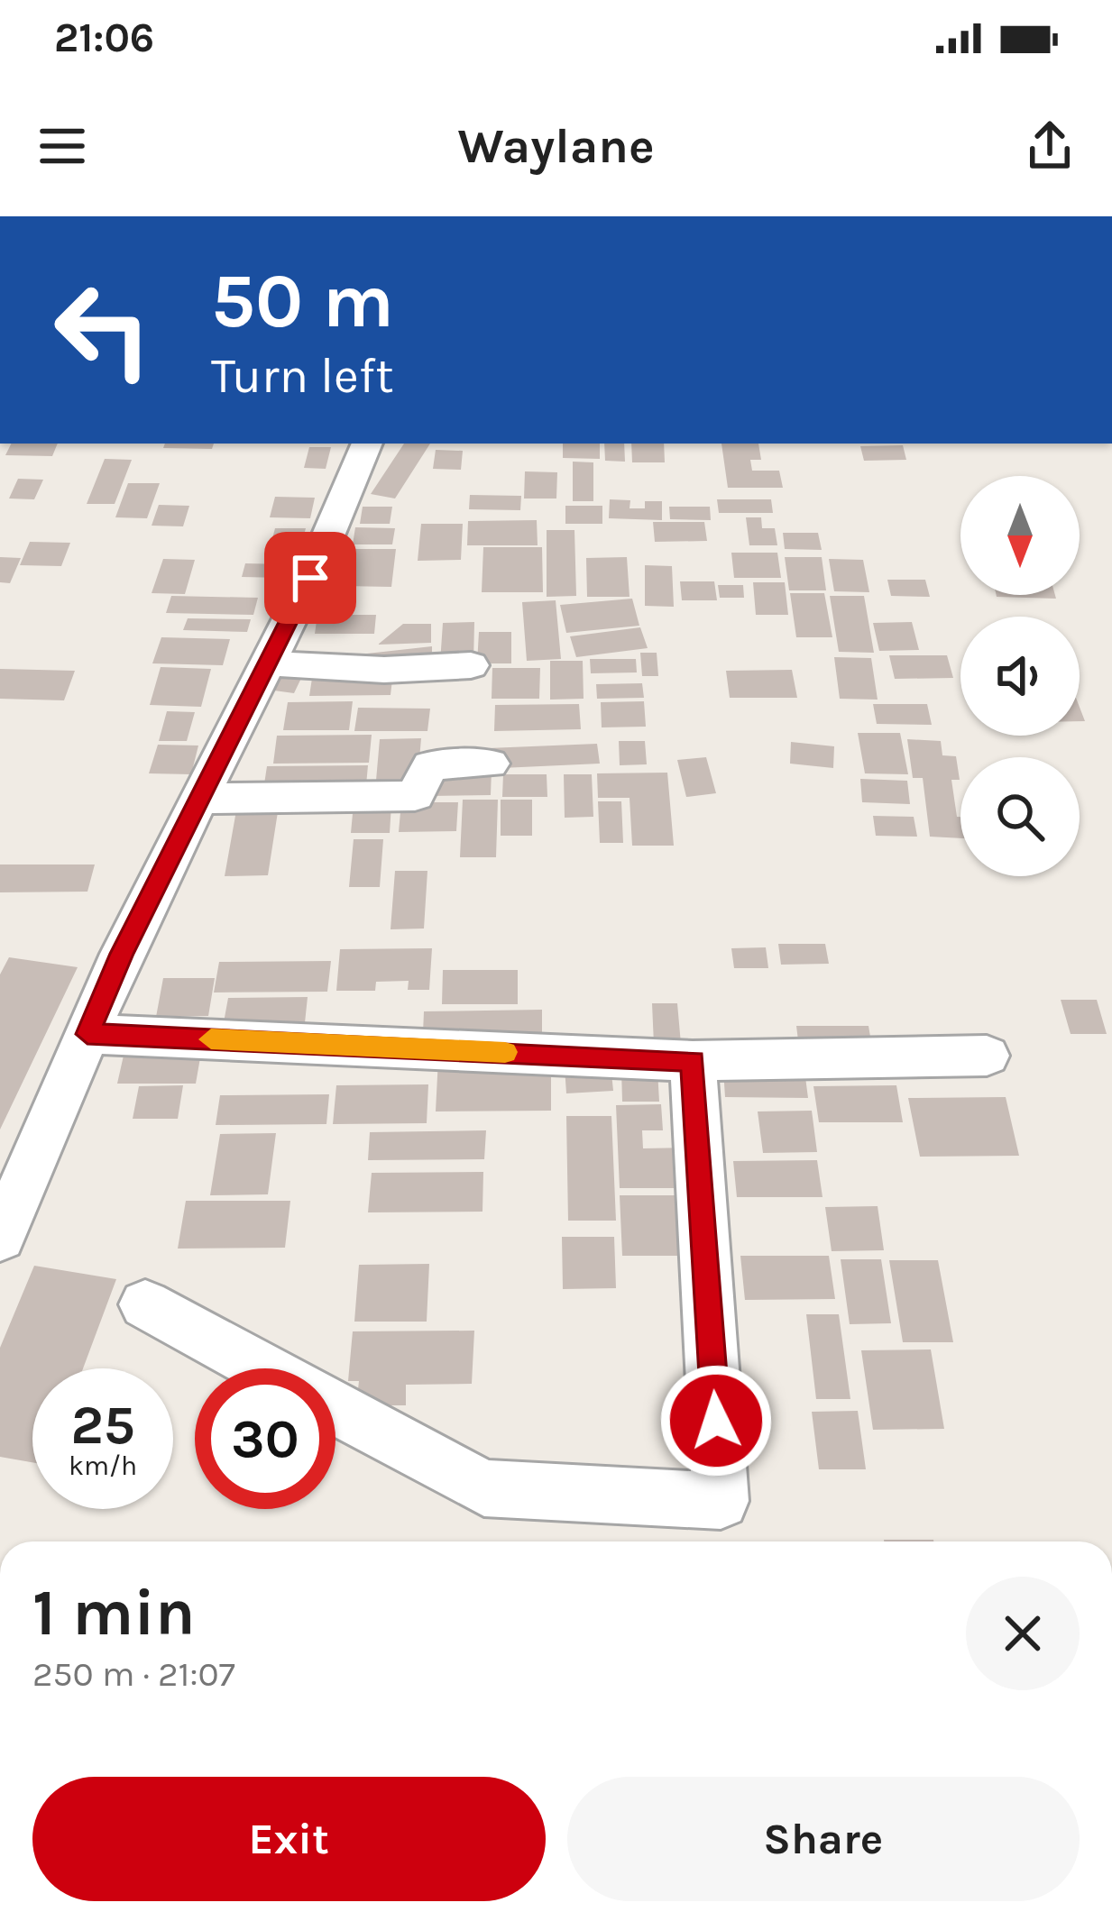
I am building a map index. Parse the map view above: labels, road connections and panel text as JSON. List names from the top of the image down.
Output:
{
  "north": "bottom",
  "page": {
    "status": "21:06",
    "header": "Waylane",
    "turn": ["50 m", "Turn left"],
    "speed": "25 km/h",
    "limit": "30",
    "heading": ["1 min", "250 m · 21:07"],
    "buttons": ["Exit", "Share"]
  }
}
